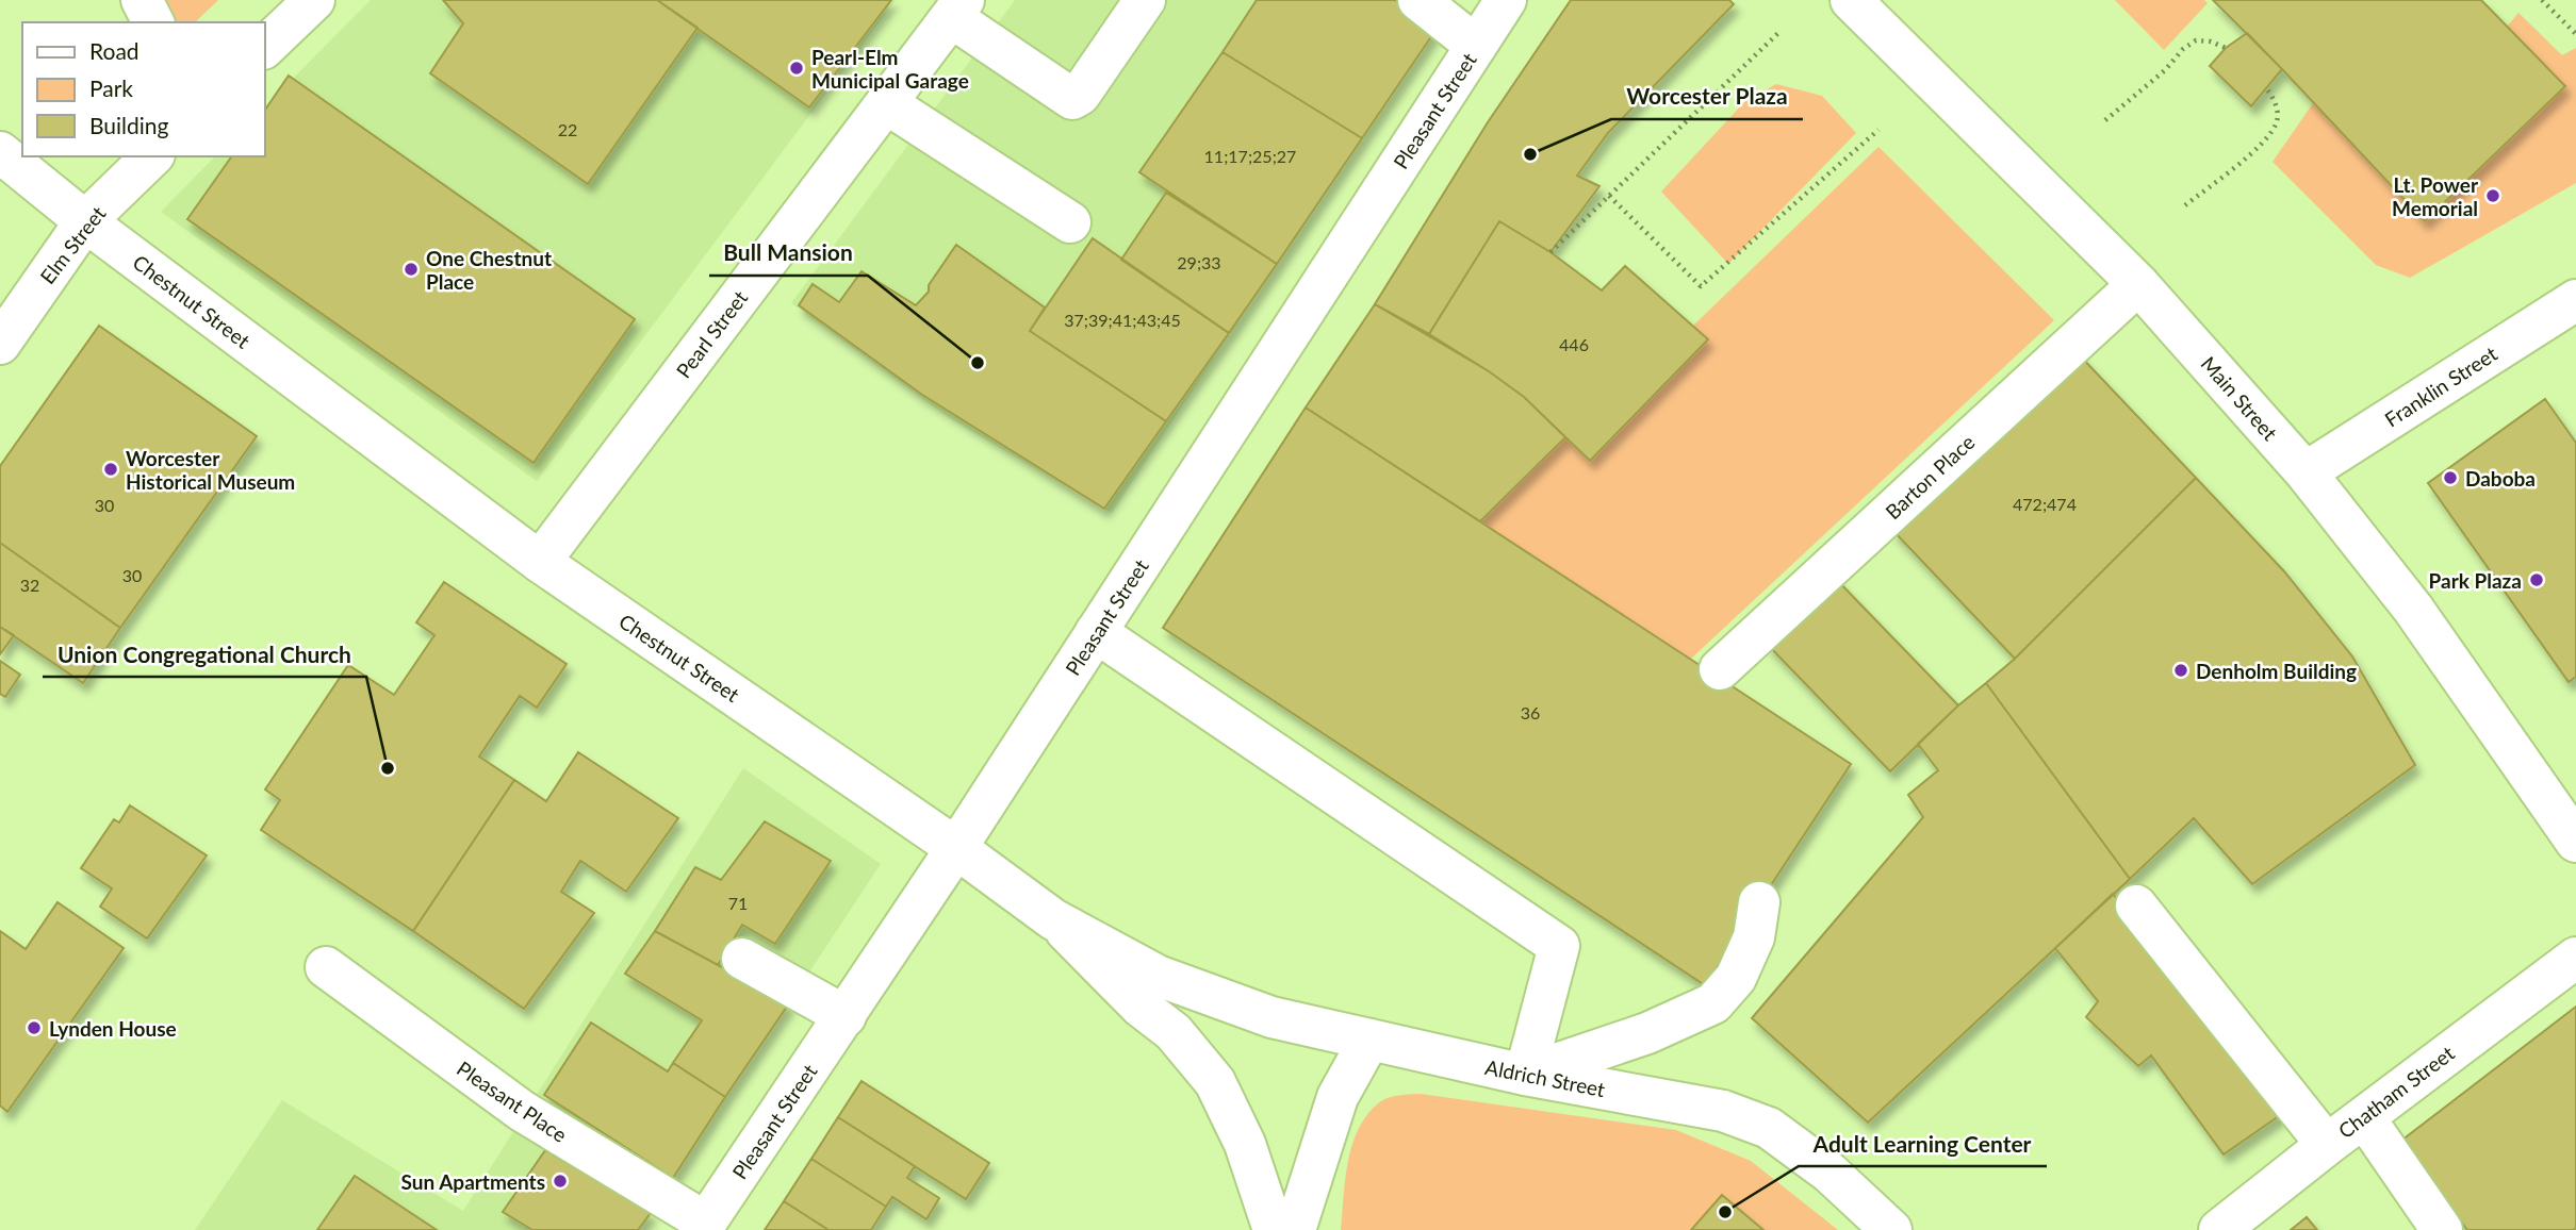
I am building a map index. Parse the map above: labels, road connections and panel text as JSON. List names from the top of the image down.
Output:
{
  "streets": {
    "main road": [
      "Pleasant Street",
      "Elm Street",
      "Chestnut Street",
      "Pearl Street",
      "Franklin Street",
      "Main Street",
      "Barton Place",
      "Aldrich Street",
      "Chatham Street",
      "Pleasant Place"
    ]
  },
  "crossings": [
    ["Pleasant Street", "Chestnut Street"],
    ["Pleasant Street", "Pleasant Place"],
    ["Elm Street", "Chestnut Street"],
    ["Chestnut Street", "Pearl Street"],
    ["Chestnut Street", "Aldrich Street"],
    ["Franklin Street", "Main Street"],
    ["Main Street", "Barton Place"]
  ],
  "places": [
    "Pearl-Elm Municipal Garage",
    "Worcester Plaza",
    "Lt. Power Memorial",
    "One Chestnut Place",
    "Bull Mansion",
    "Worcester Historical Museum",
    "Daboba",
    "Park Plaza",
    "Denholm Building",
    "Union Congregational Church",
    "Lynden House",
    "Sun Apartments",
    "Adult Learning Center"
  ],
  "house_numbers": [
    "22",
    "11;17;25;27",
    "29;33",
    "37;39;41;43;45",
    "446",
    "472;474",
    "30",
    "30",
    "32",
    "36",
    "71"
  ],
  "legend": ["Road", "Park", "Building"]
}
